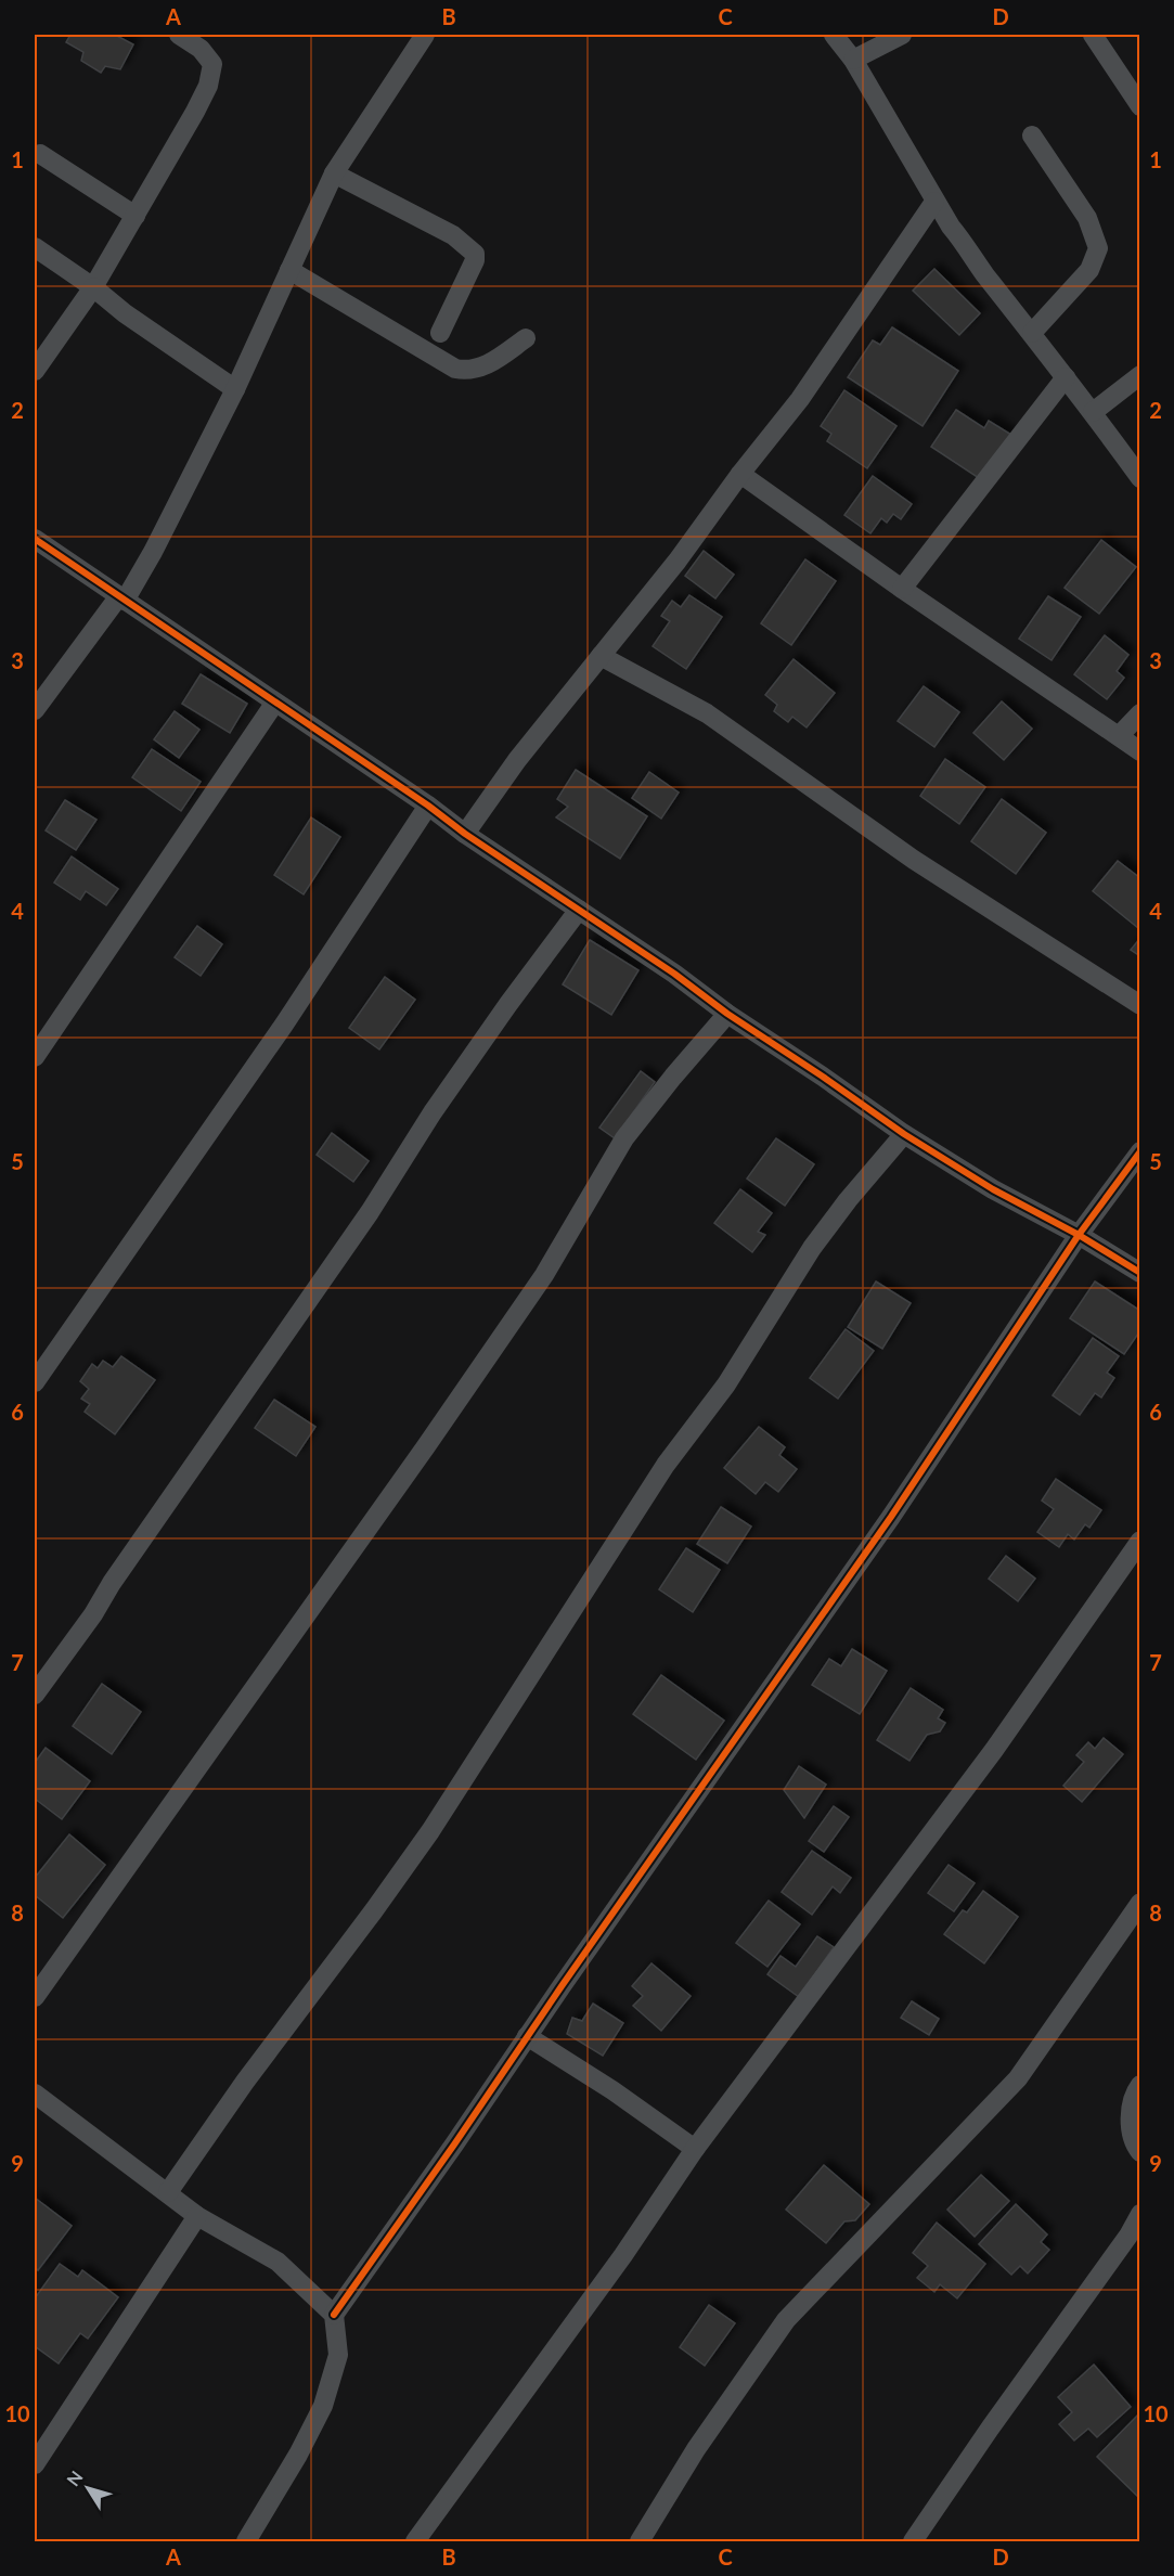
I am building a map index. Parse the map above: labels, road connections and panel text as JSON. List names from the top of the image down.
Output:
{
  "north": "top left",
  "grid": {
    "columns": [
      "A",
      "B",
      "C",
      "D"
    ],
    "rows": [
      "1",
      "2",
      "3",
      "4",
      "5",
      "6",
      "7",
      "8",
      "9",
      "10"
    ]
  }
}
